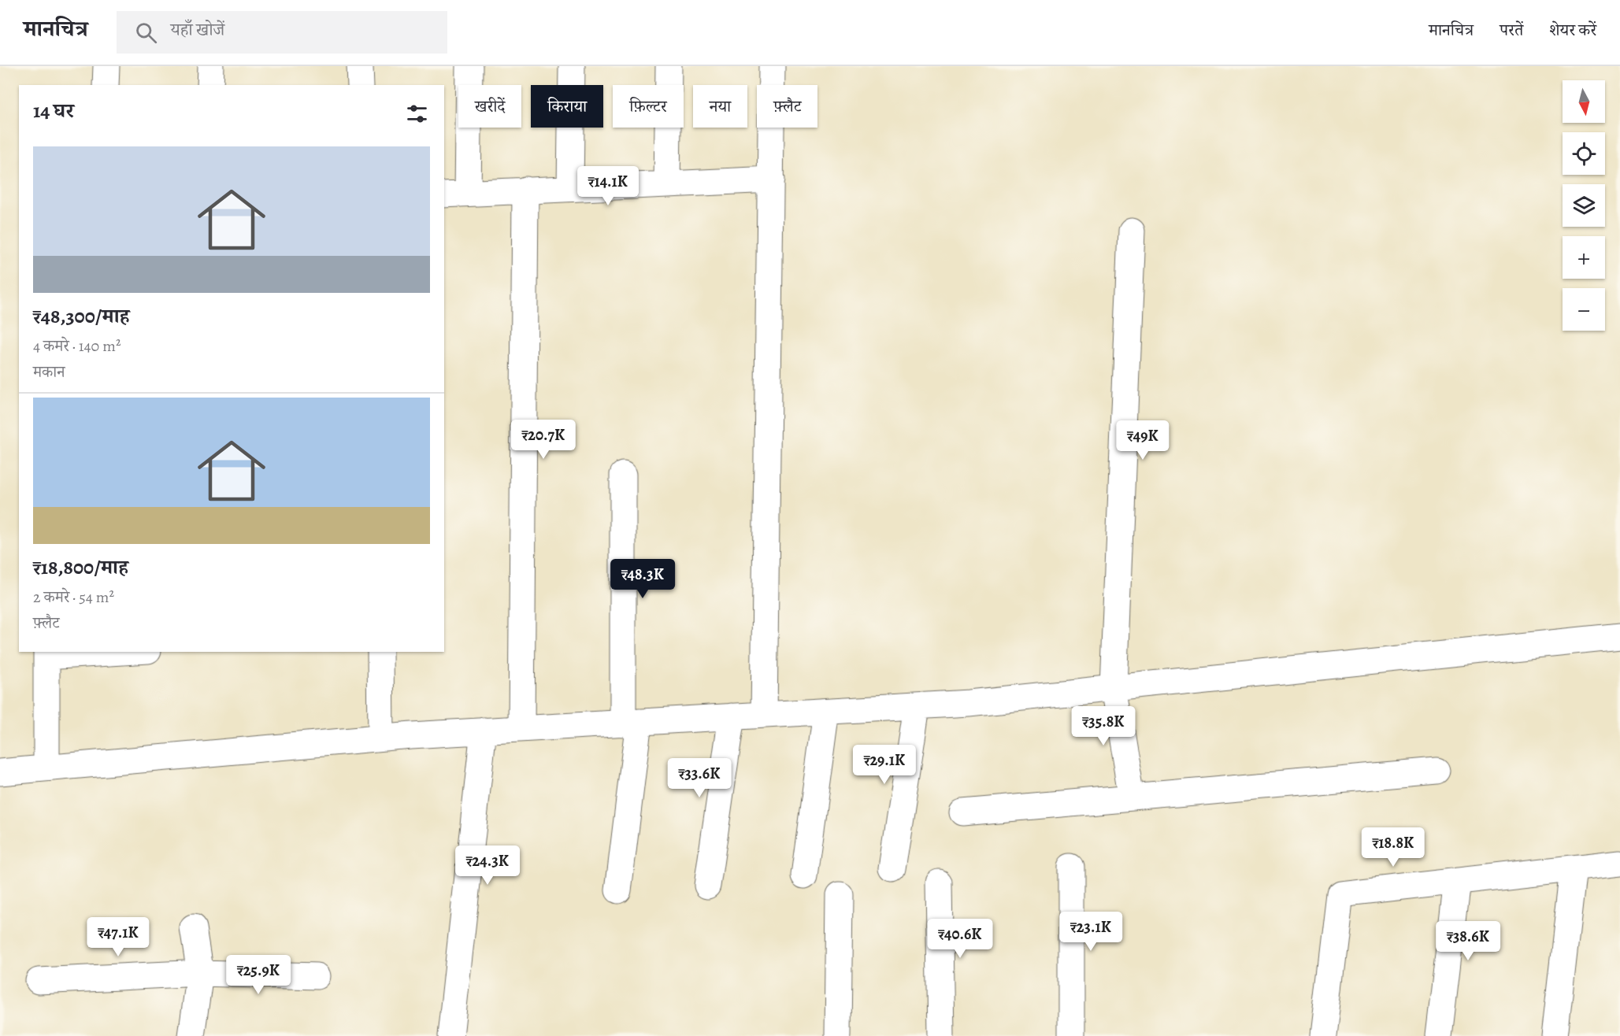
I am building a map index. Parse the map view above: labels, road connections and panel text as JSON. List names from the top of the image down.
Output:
{
  "north": "bottom",
  "page": {
    "header": "मानचित्र",
    "search": "यहाँ खोजें",
    "nav": ["मानचित्र", "परतें", "शेयर करें"],
    "map_buttons": ["+", "−"],
    "chip": [
      "खरीदें",
      "किराया",
      "फ़िल्टर",
      "नया",
      "फ़्लैट"
    ],
    "heading": "14 घर",
    "list": [
      {
        "name": "₹48,300/माह",
        "note": "4 कमरे · 140 m² · मकान"
      },
      {
        "name": "₹18,800/माह",
        "note": "2 कमरे · 54 m² · फ़्लैट"
      }
    ],
    "price": [
      "₹14.1K",
      "₹20.7K",
      "₹49K",
      "₹48.3K",
      "₹35.8K",
      "₹29.1K",
      "₹33.6K",
      "₹18.8K",
      "₹24.3K",
      "₹23.1K",
      "₹47.1K",
      "₹40.6K",
      "₹38.6K",
      "₹25.9K"
    ]
  }
}
